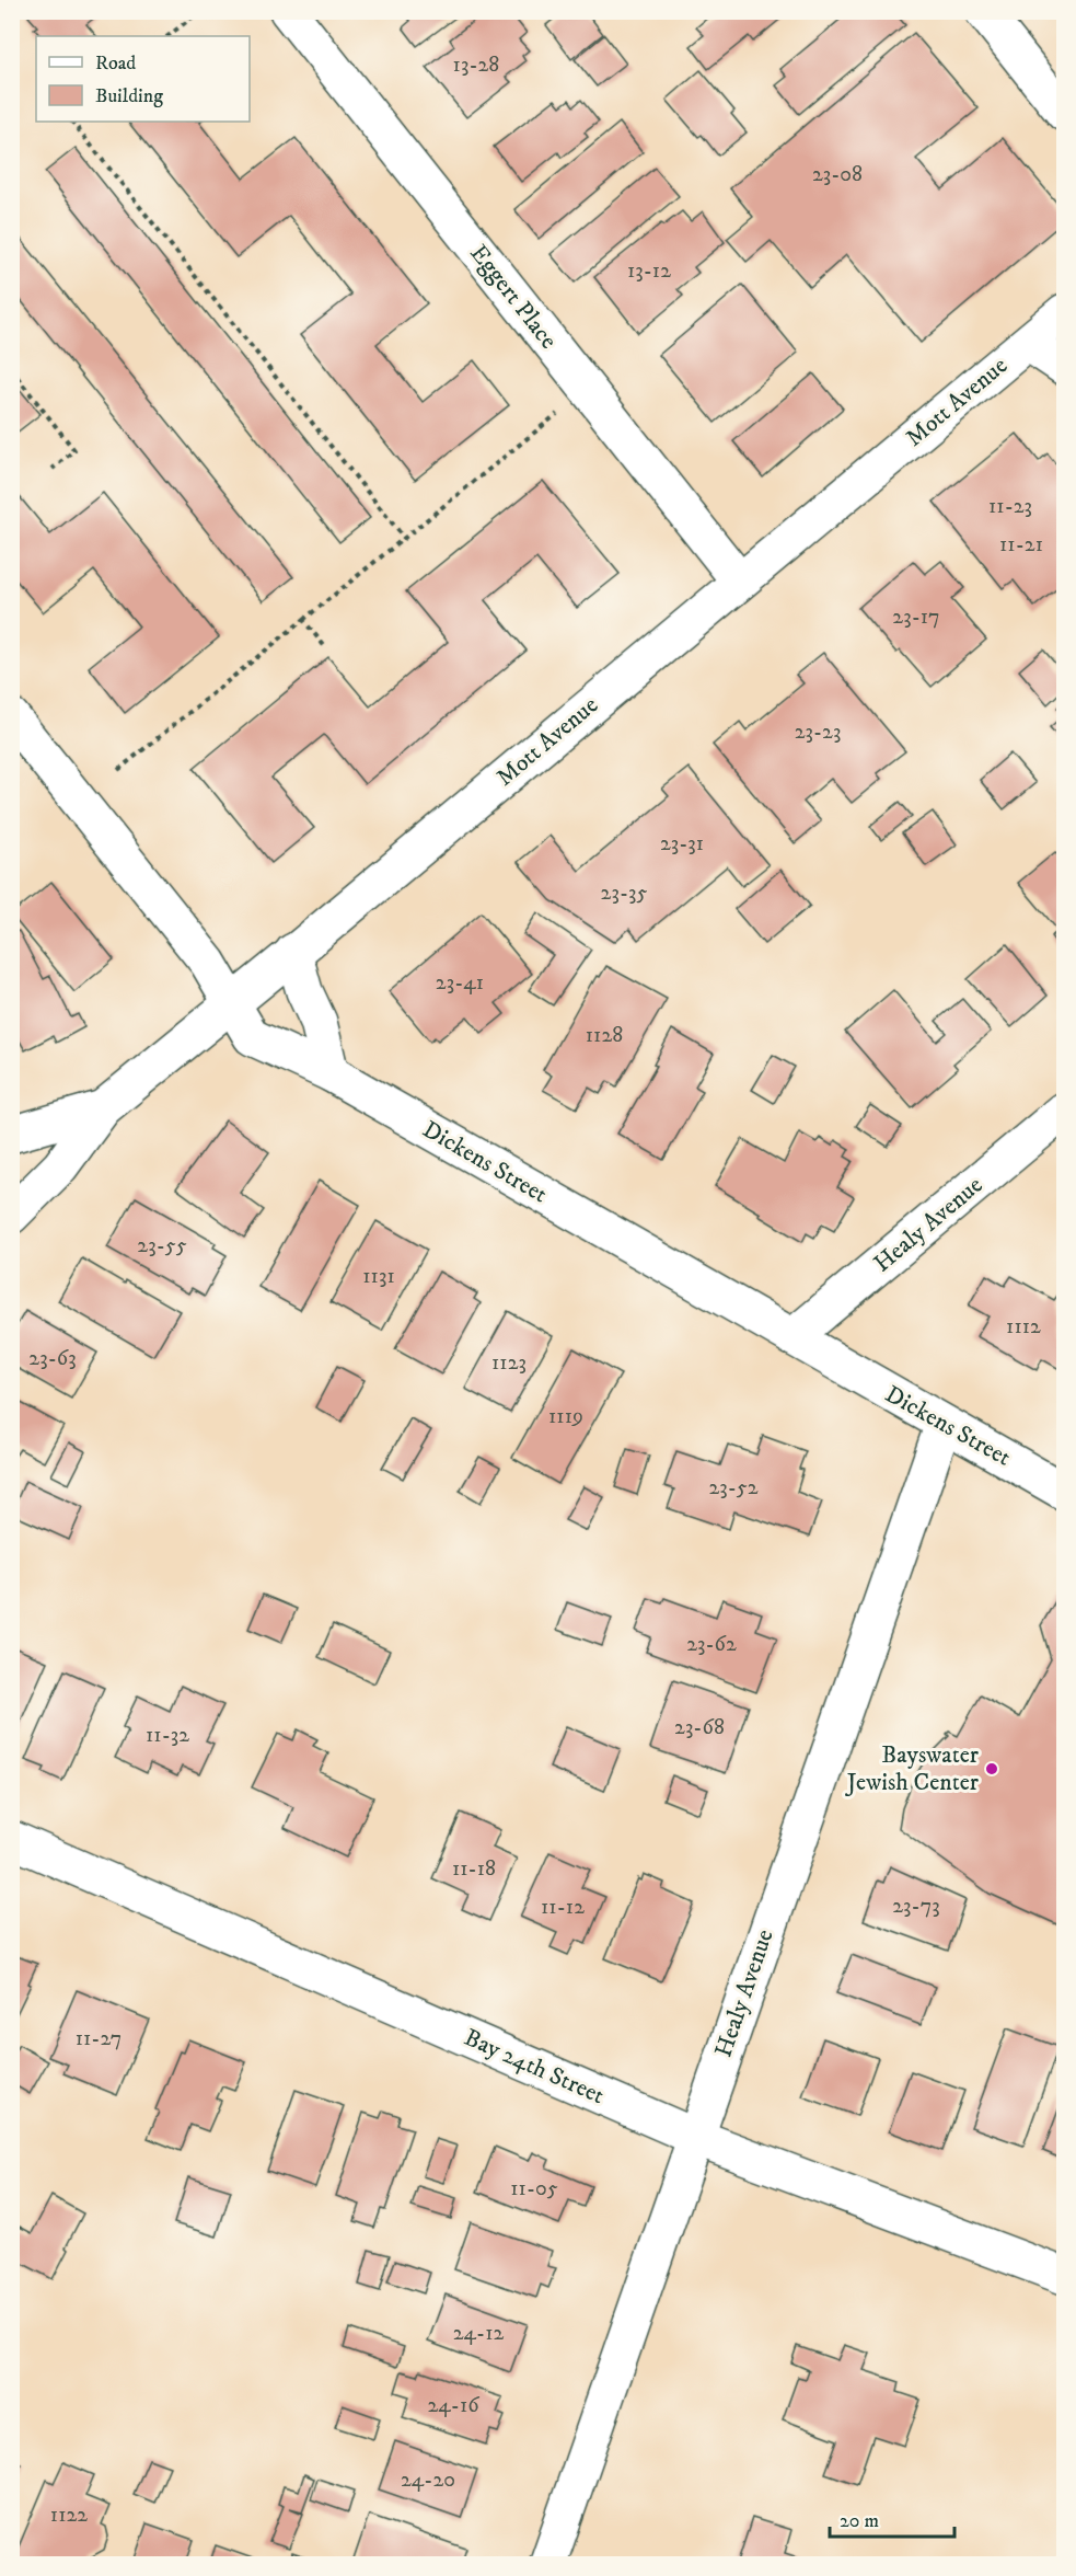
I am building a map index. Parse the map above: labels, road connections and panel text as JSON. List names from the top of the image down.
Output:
{
  "streets": {
    "street": [
      "Eggert Place",
      "Mott Avenue",
      "Dickens Street",
      "Healy Avenue",
      "Bay 24th Street"
    ]
  },
  "crossings": [
    ["Eggert Place", "Mott Avenue"],
    ["Mott Avenue", "Dickens Street"],
    ["Dickens Street", "Healy Avenue"],
    ["Healy Avenue", "Bay 24th Street"]
  ],
  "places": ["Bayswater Jewish Center"],
  "house_numbers": [
    "13-28",
    "23-08",
    "13-12",
    "11-23",
    "11-21",
    "23-17",
    "23-23",
    "23-31",
    "23-35",
    "23-41",
    "1128",
    "23-55",
    "1131",
    "1112",
    "23-63",
    "1123",
    "1119",
    "23-52",
    "23-62",
    "23-68",
    "11-32",
    "11-18",
    "23-73",
    "11-12",
    "11-27",
    "11-05",
    "24-12",
    "24-16",
    "24-20",
    "1122"
  ],
  "legend": ["Road", "Building"],
  "scale_bar": "20 m"
}
